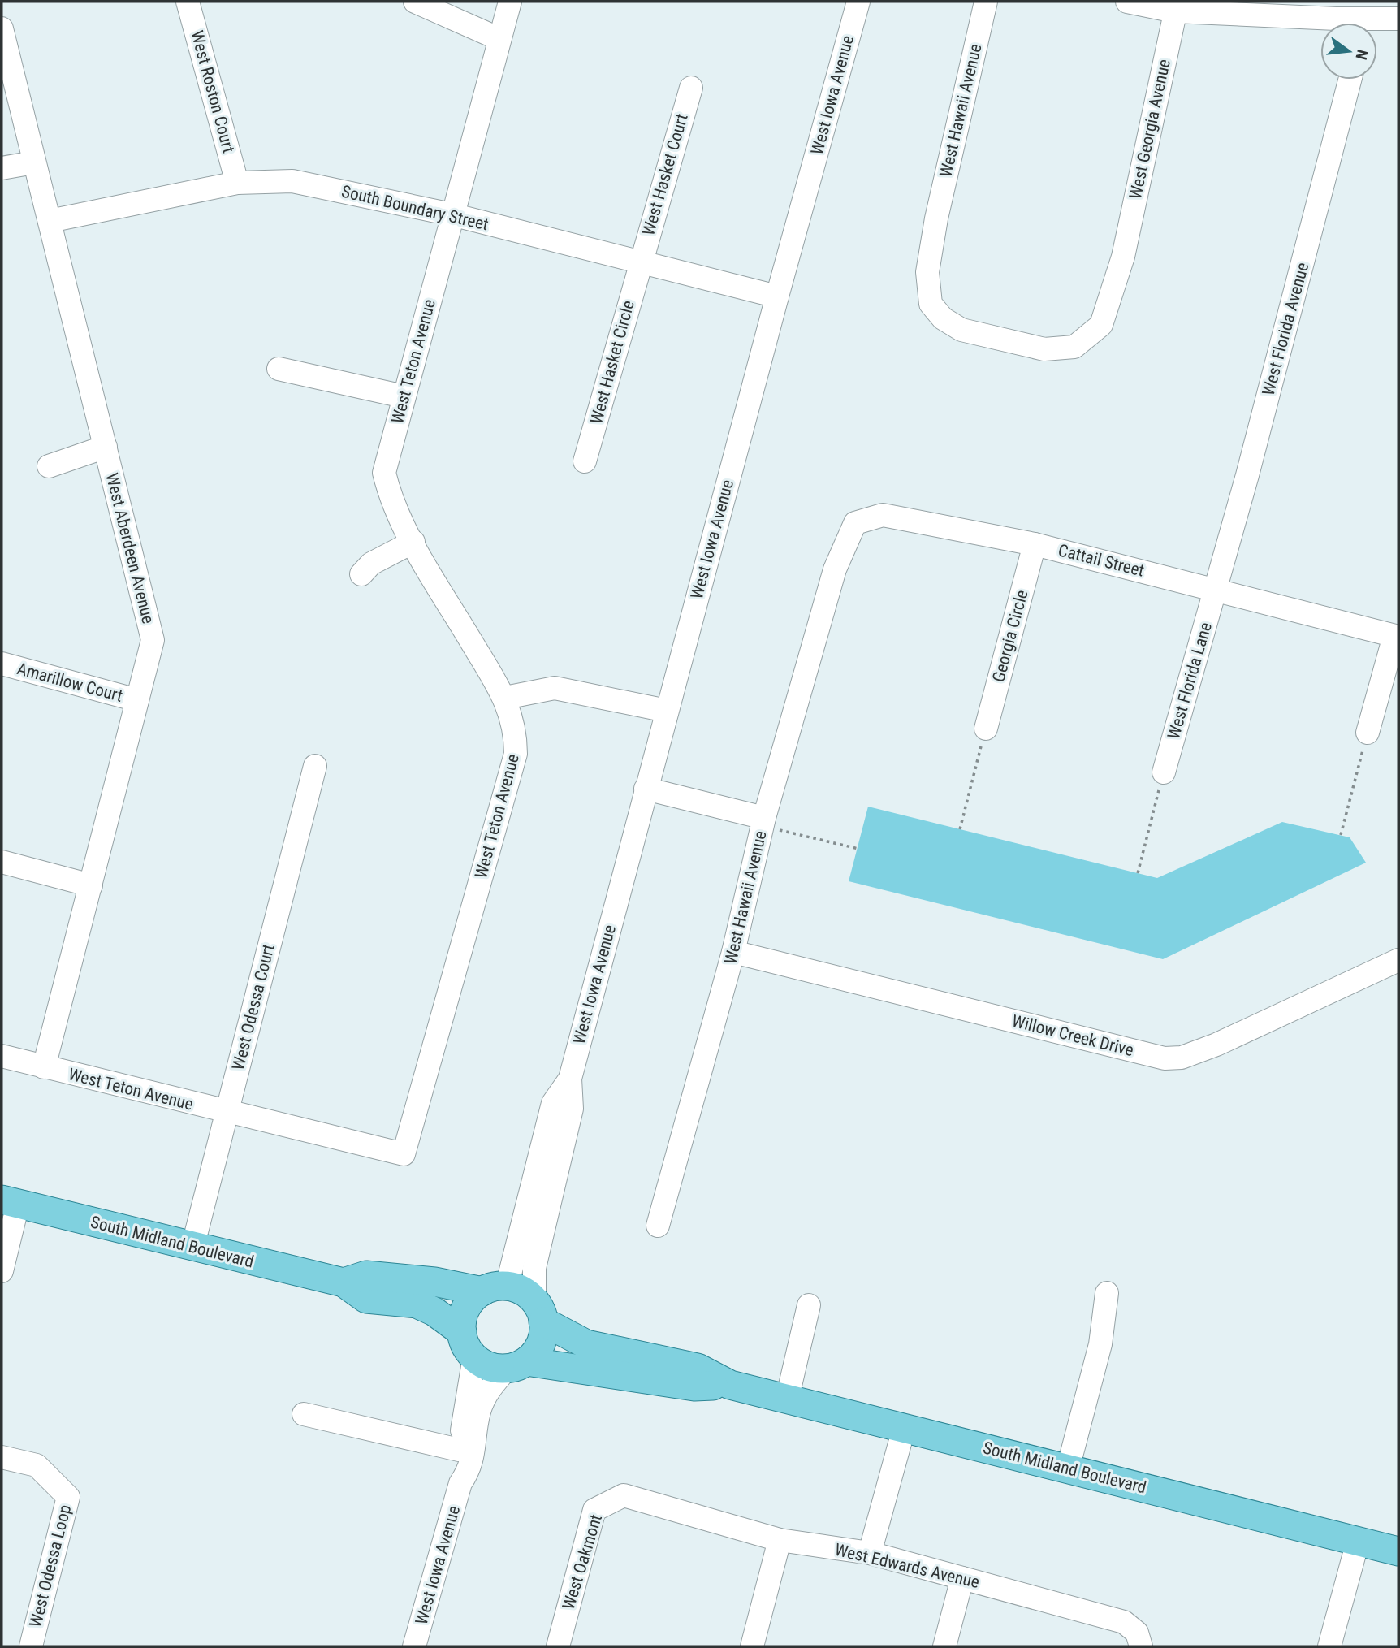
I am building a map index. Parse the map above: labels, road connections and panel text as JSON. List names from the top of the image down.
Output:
{
  "streets": {
    "main road": ["South Midland Boulevard"],
    "street": [
      "West Roston Court",
      "West Iowa Avenue",
      "West Hawaii Avenue",
      "West Georgia Avenue",
      "West Hasket Court",
      "South Boundary Street",
      "West Florida Avenue",
      "West Teton Avenue",
      "West Hasket Circle",
      "West Aberdeen Avenue",
      "Cattail Street",
      "Georgia Circle",
      "West Florida Lane",
      "Amarillow Court",
      "West Odessa Court",
      "Willow Creek Drive",
      "West Oakmont",
      "West Odessa Loop",
      "West Edwards Avenue"
    ]
  },
  "crossings": [
    ["West Roston Court", "South Boundary Street"],
    ["West Iowa Avenue", "South Boundary Street"],
    ["West Iowa Avenue", "South Midland Boulevard"],
    ["West Hawaii Avenue", "West Georgia Avenue"],
    ["West Hawaii Avenue", "Cattail Street"],
    ["West Hawaii Avenue", "Willow Creek Drive"],
    ["West Hasket Court", "South Boundary Street"],
    ["West Hasket Court", "West Hasket Circle"],
    ["South Boundary Street", "West Teton Avenue"],
    ["South Boundary Street", "West Hasket Circle"],
    ["South Boundary Street", "West Aberdeen Avenue"],
    ["West Florida Avenue", "Cattail Street"],
    ["West Florida Avenue", "West Florida Lane"],
    ["West Teton Avenue", "West Aberdeen Avenue"],
    ["West Teton Avenue", "West Odessa Court"],
    ["West Aberdeen Avenue", "Amarillow Court"],
    ["Cattail Street", "Georgia Circle"],
    ["Cattail Street", "West Florida Lane"],
    ["West Odessa Court", "South Midland Boulevard"],
    ["West Oakmont", "West Edwards Avenue"]
  ],
  "north": "right"
}
